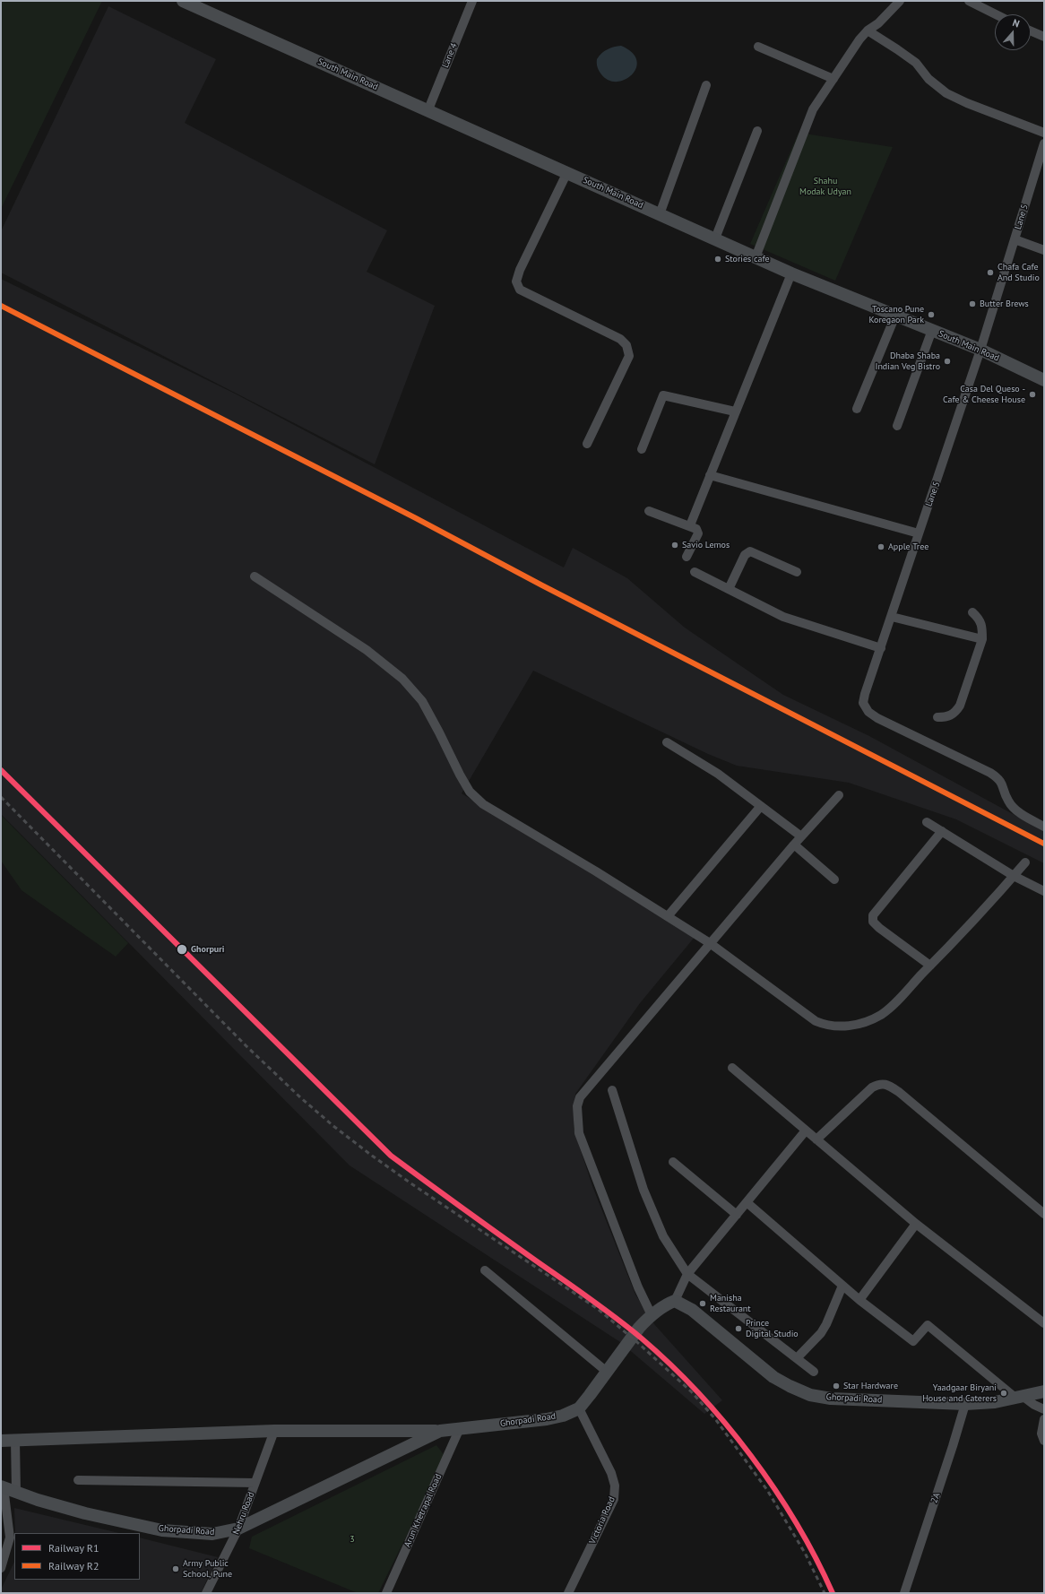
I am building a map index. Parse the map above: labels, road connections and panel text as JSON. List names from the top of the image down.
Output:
{
  "streets": {
    "main road": ["South Main Road", "Ghorpadi Road"],
    "street": [
      "Lane 4",
      "Lane 5",
      "2A",
      "Arun Khetrapal Road",
      "Nehru Road",
      "Victoria Road"
    ]
  },
  "crossings": [
    ["Lane 4", "South Main Road"],
    ["South Main Road", "Lane 5"],
    ["Ghorpadi Road", "2A"],
    ["Ghorpadi Road", "Arun Khetrapal Road"],
    ["Ghorpadi Road", "Nehru Road"],
    ["Ghorpadi Road", "Victoria Road"]
  ],
  "parks": ["Shahu Modak Udyan", "3"],
  "places": [
    "Stories cafe",
    "Chafa Cafe And Studio",
    "Butter Brews",
    "Toscano Pune Koregaon Park",
    "Dhaba Shaba Indian Veg Bistro",
    "Casa Del Queso - Cafe & Cheese House",
    "Savio Lemos",
    "Apple Tree",
    "Ghorpuri",
    "Manisha Restaurant",
    "Prince Digital Studio",
    "Star Hardware",
    "Yaadgaar Biryani House and Caterers",
    "Army Public School, Pune"
  ],
  "lines": ["rail line R2", "rail line R1"],
  "legend": ["Railway R1", "Railway R2"],
  "north": "top"
}
